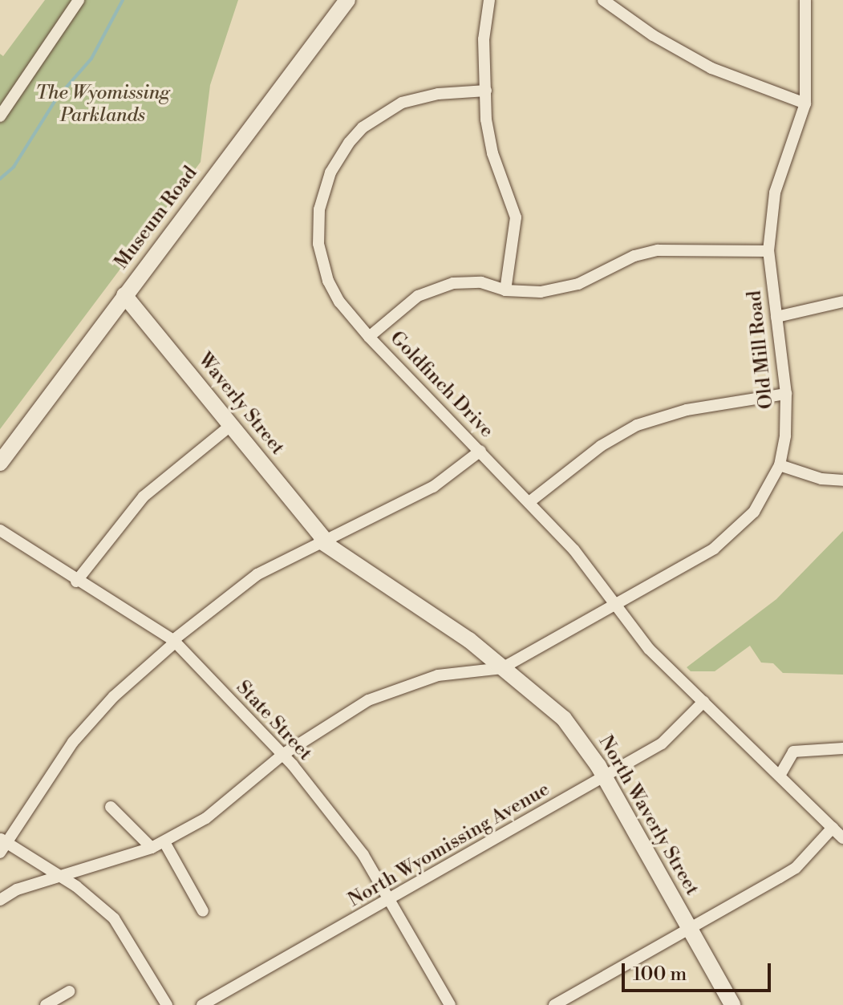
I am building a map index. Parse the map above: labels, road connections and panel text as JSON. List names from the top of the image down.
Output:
{
  "streets": {
    "street": [
      "Museum Road",
      "Old Mill Road",
      "Goldfinch Drive",
      "Waverly Street",
      "State Street",
      "North Waverly Street",
      "North Wyomissing Avenue"
    ]
  },
  "crossings": [
    ["Museum Road", "Waverly Street"],
    ["Old Mill Road", "Goldfinch Drive"],
    ["Old Mill Road", "Waverly Street"],
    ["Old Mill Road", "North Waverly Street"],
    ["Goldfinch Drive", "North Wyomissing Avenue"],
    ["Waverly Street", "North Waverly Street"],
    ["State Street", "North Wyomissing Avenue"],
    ["North Waverly Street", "North Wyomissing Avenue"]
  ],
  "parks": ["The Wyomissing Parklands"],
  "scale_bar": "100 m"
}
